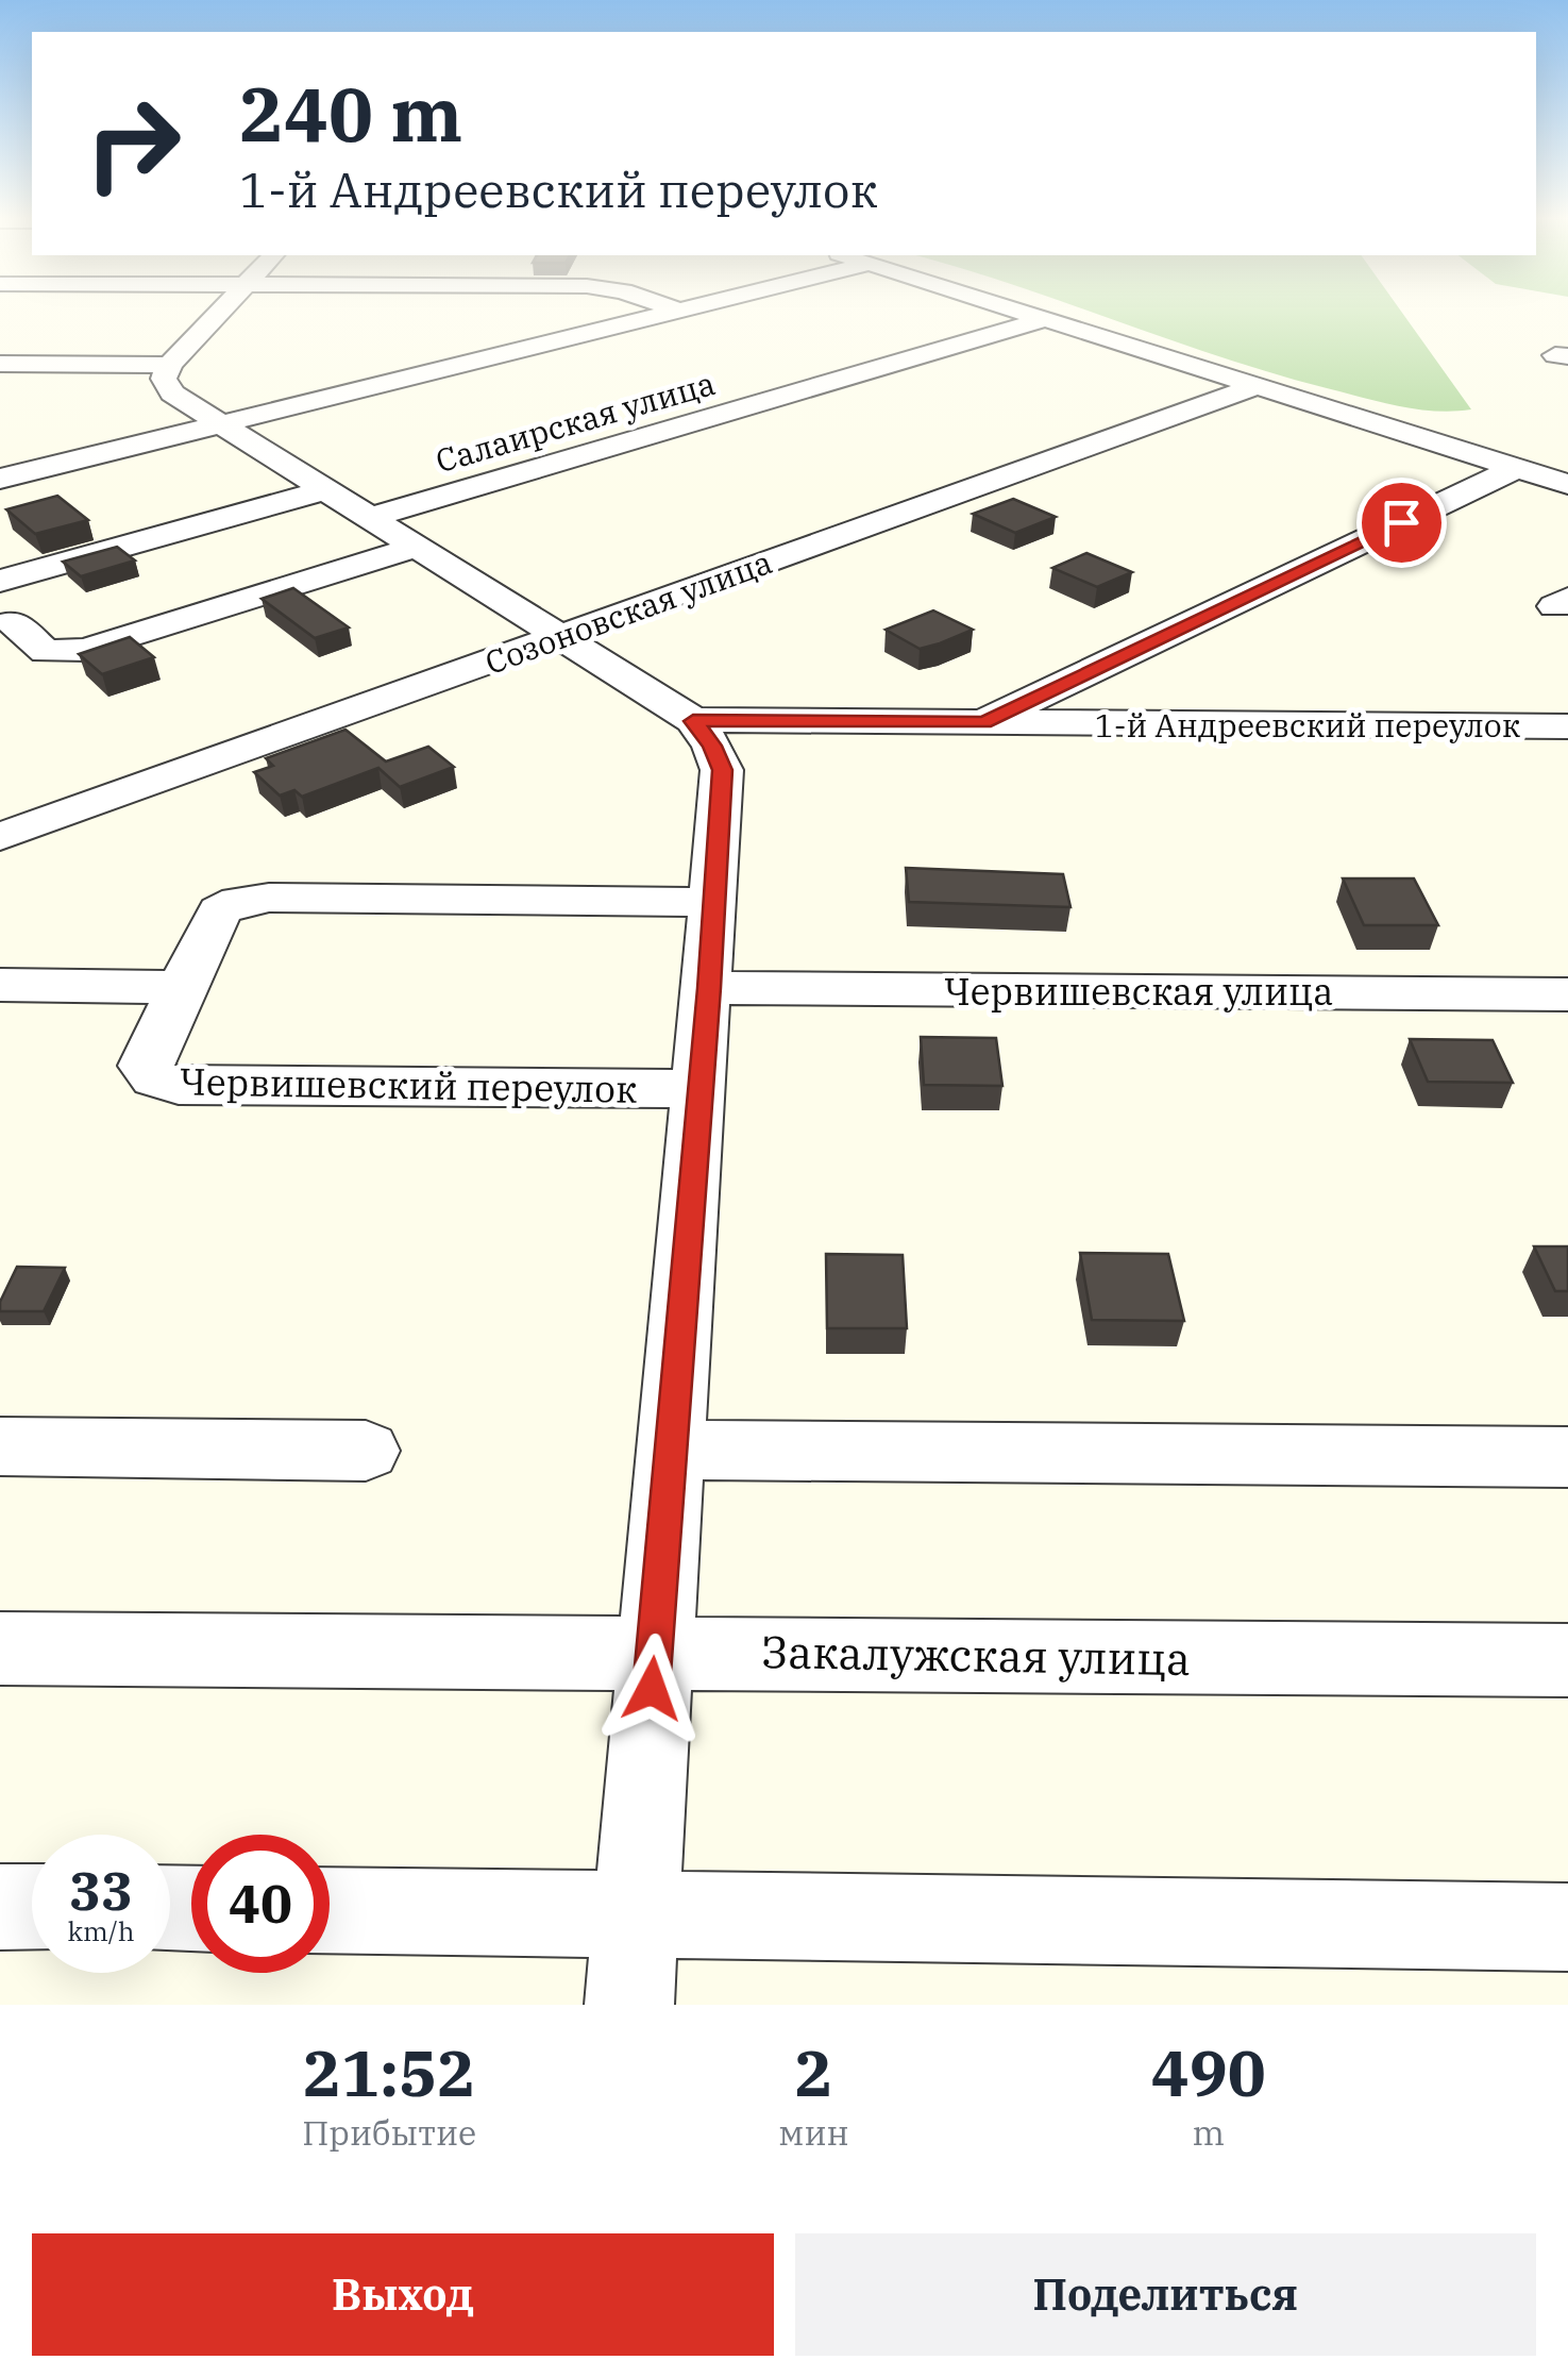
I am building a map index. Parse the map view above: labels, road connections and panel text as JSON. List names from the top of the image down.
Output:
{
  "streets": {
    "street": [
      "Салаирская улица",
      "Созоновская улица",
      "1-й Андреевский переулок",
      "Червишевская улица",
      "Червишевский переулок",
      "Закалужская улица"
    ]
  },
  "page": {
    "turn": ["240 m", "1-й Андреевский переулок"],
    "speed": "33 km/h",
    "limit": "40",
    "eta": [
      "21:52",
      "Прибытие",
      "2",
      "мин",
      "490",
      "m"
    ],
    "buttons": ["Выход", "Поделиться"]
  }
}
